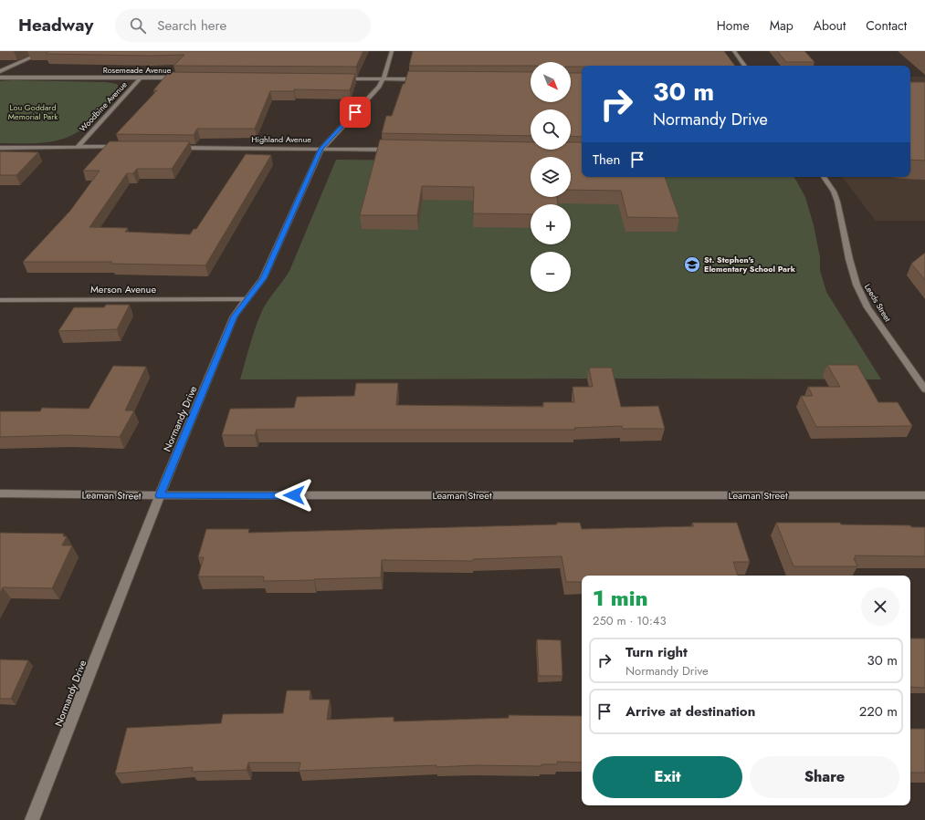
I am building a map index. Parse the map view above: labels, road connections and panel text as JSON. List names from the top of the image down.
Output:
{
  "streets": {
    "street": [
      "Rosemeade Avenue",
      "Woodbine Avenue",
      "Highland Avenue",
      "Merson Avenue",
      "Leeds Street",
      "Normandy Drive",
      "Leaman Street"
    ]
  },
  "crossings": [
    ["Rosemeade Avenue", "Woodbine Avenue"],
    ["Highland Avenue", "Normandy Drive"],
    ["Merson Avenue", "Normandy Drive"],
    ["Normandy Drive", "Leaman Street"]
  ],
  "parks": ["Lou Goddard Memorial Park"],
  "places": {
    "school or university": ["St. Stephen's Elementary School Park"]
  },
  "north": "bottom right",
  "page": {
    "header": "Headway",
    "search": "Search here",
    "nav": [
      "Home",
      "Map",
      "About",
      "Contact"
    ],
    "map_buttons": ["+", "−"],
    "turn": ["30 m", "Normandy Drive"],
    "then": "Then",
    "heading": ["1 min", "250 m · 10:43"],
    "list": [
      {
        "name": "Turn right",
        "note": "Normandy Drive",
        "value": "30 m"
      },
      {
        "name": "Arrive at destination",
        "value": "220 m"
      }
    ],
    "buttons": ["Exit", "Share"]
  }
}
